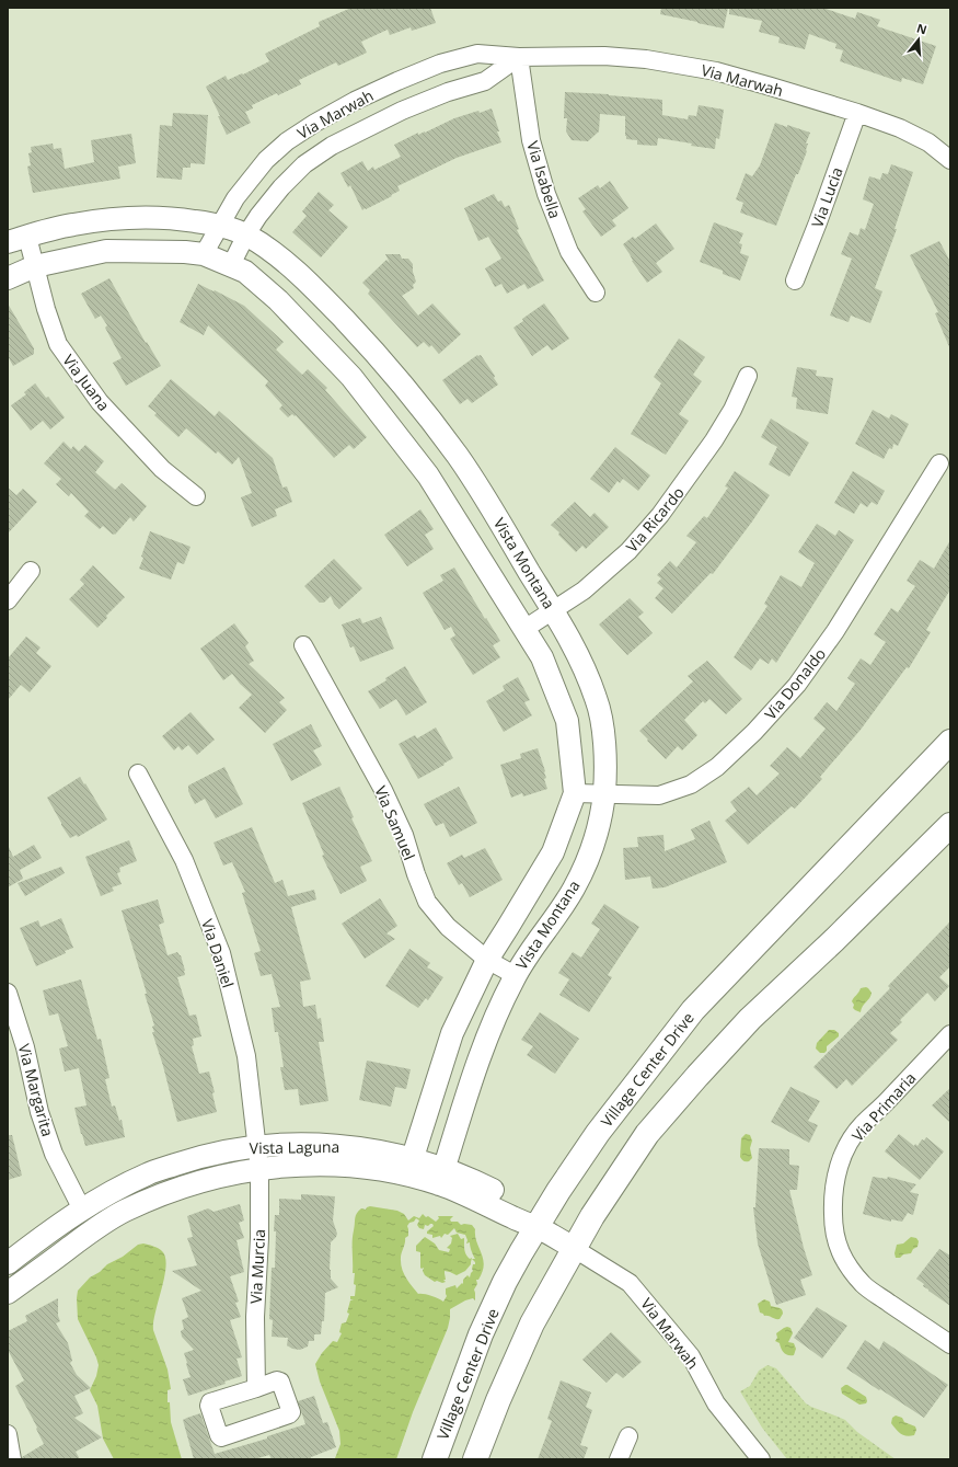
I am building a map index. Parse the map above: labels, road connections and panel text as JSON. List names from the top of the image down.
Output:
{
  "streets": {
    "main road": ["Village Center Drive"],
    "street": [
      "Via Marwah",
      "Via Isabella",
      "Via Lucia",
      "Via Juana",
      "Via Ricardo",
      "Vista Montana",
      "Via Donaldo",
      "Via Samuel",
      "Via Daniel",
      "Via Margarita",
      "Via Primaria",
      "Vista Laguna",
      "Via Murcia"
    ]
  },
  "crossings": [
    ["Via Marwah", "Via Isabella"],
    ["Via Marwah", "Via Lucia"],
    ["Via Marwah", "Vista Montana"],
    ["Via Marwah", "Vista Laguna"],
    ["Via Juana", "Vista Montana"],
    ["Via Ricardo", "Vista Montana"],
    ["Vista Montana", "Via Donaldo"],
    ["Vista Montana", "Via Samuel"],
    ["Vista Montana", "Vista Laguna"],
    ["Via Daniel", "Vista Laguna"],
    ["Via Daniel", "Via Murcia"],
    ["Village Center Drive", "Vista Laguna"],
    ["Via Margarita", "Vista Laguna"],
    ["Vista Laguna", "Via Murcia"]
  ],
  "north": "top"
}
